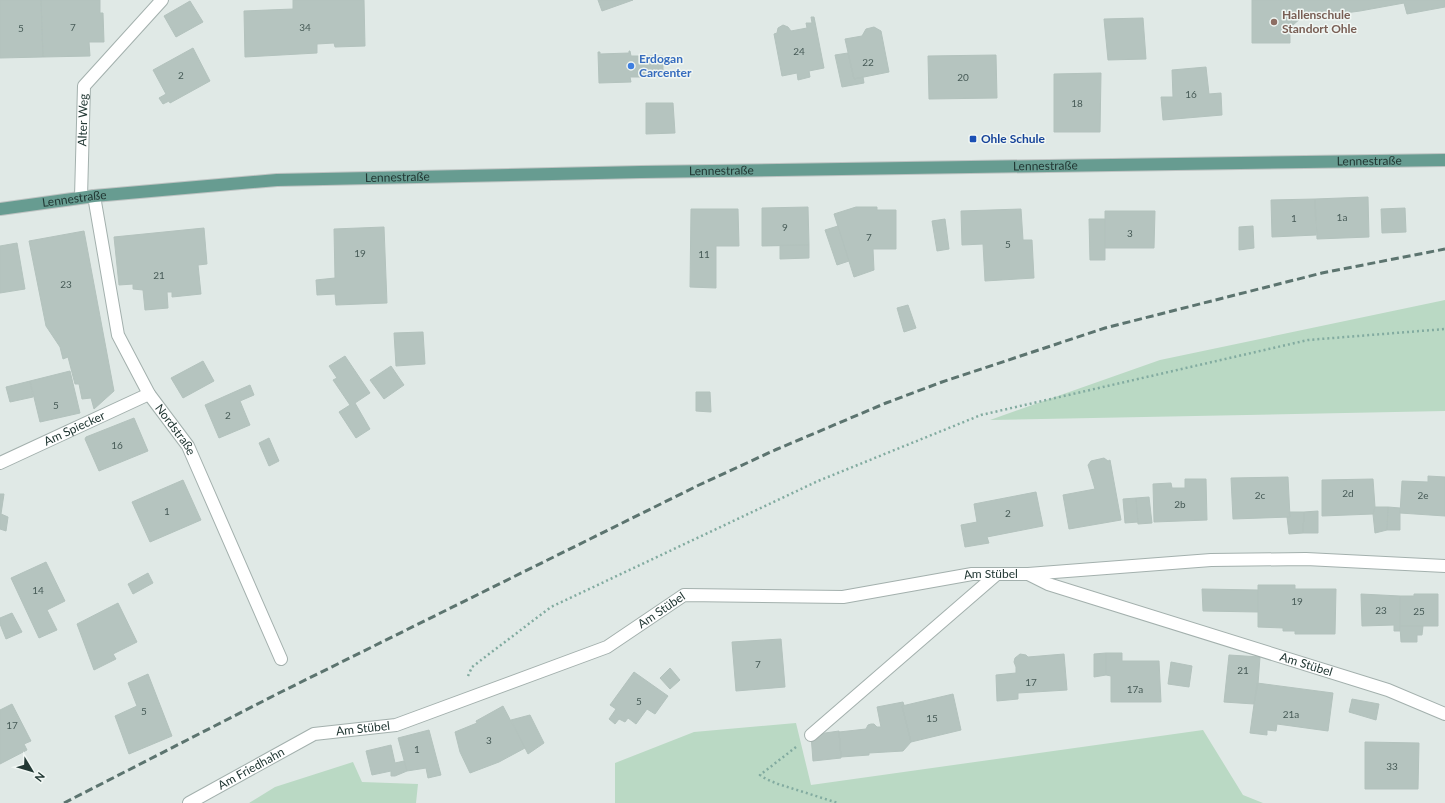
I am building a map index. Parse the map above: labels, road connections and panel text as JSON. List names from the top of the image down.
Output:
{
  "streets": {
    "main road": ["Lennestraße"],
    "street": [
      "Alter Weg",
      "Am Spiecker",
      "Nordstraße",
      "Am Stübel",
      "Am Friedhahn"
    ]
  },
  "crossings": [
    ["Alter Weg", "Lennestraße"],
    ["Lennestraße", "Nordstraße"],
    ["Am Spiecker", "Nordstraße"],
    ["Am Stübel", "Am Friedhahn"]
  ],
  "places": {
    "other": ["Hallenschule Standort Ohle", "Erdogan Carcenter"],
    "transit": ["Ohle Schule"]
  },
  "house_numbers": [
    "7",
    "34",
    "5",
    "24",
    "22",
    "2",
    "20",
    "16",
    "18",
    "1a",
    "1",
    "9",
    "3",
    "7",
    "5",
    "19",
    "11",
    "21",
    "23",
    "5",
    "2",
    "16",
    "2d",
    "2c",
    "2e",
    "2b",
    "1",
    "2",
    "14",
    "19",
    "23",
    "25",
    "7",
    "21",
    "17",
    "17a",
    "5",
    "5",
    "21a",
    "15",
    "17",
    "3",
    "1",
    "33"
  ],
  "north": "bottom right"
}
